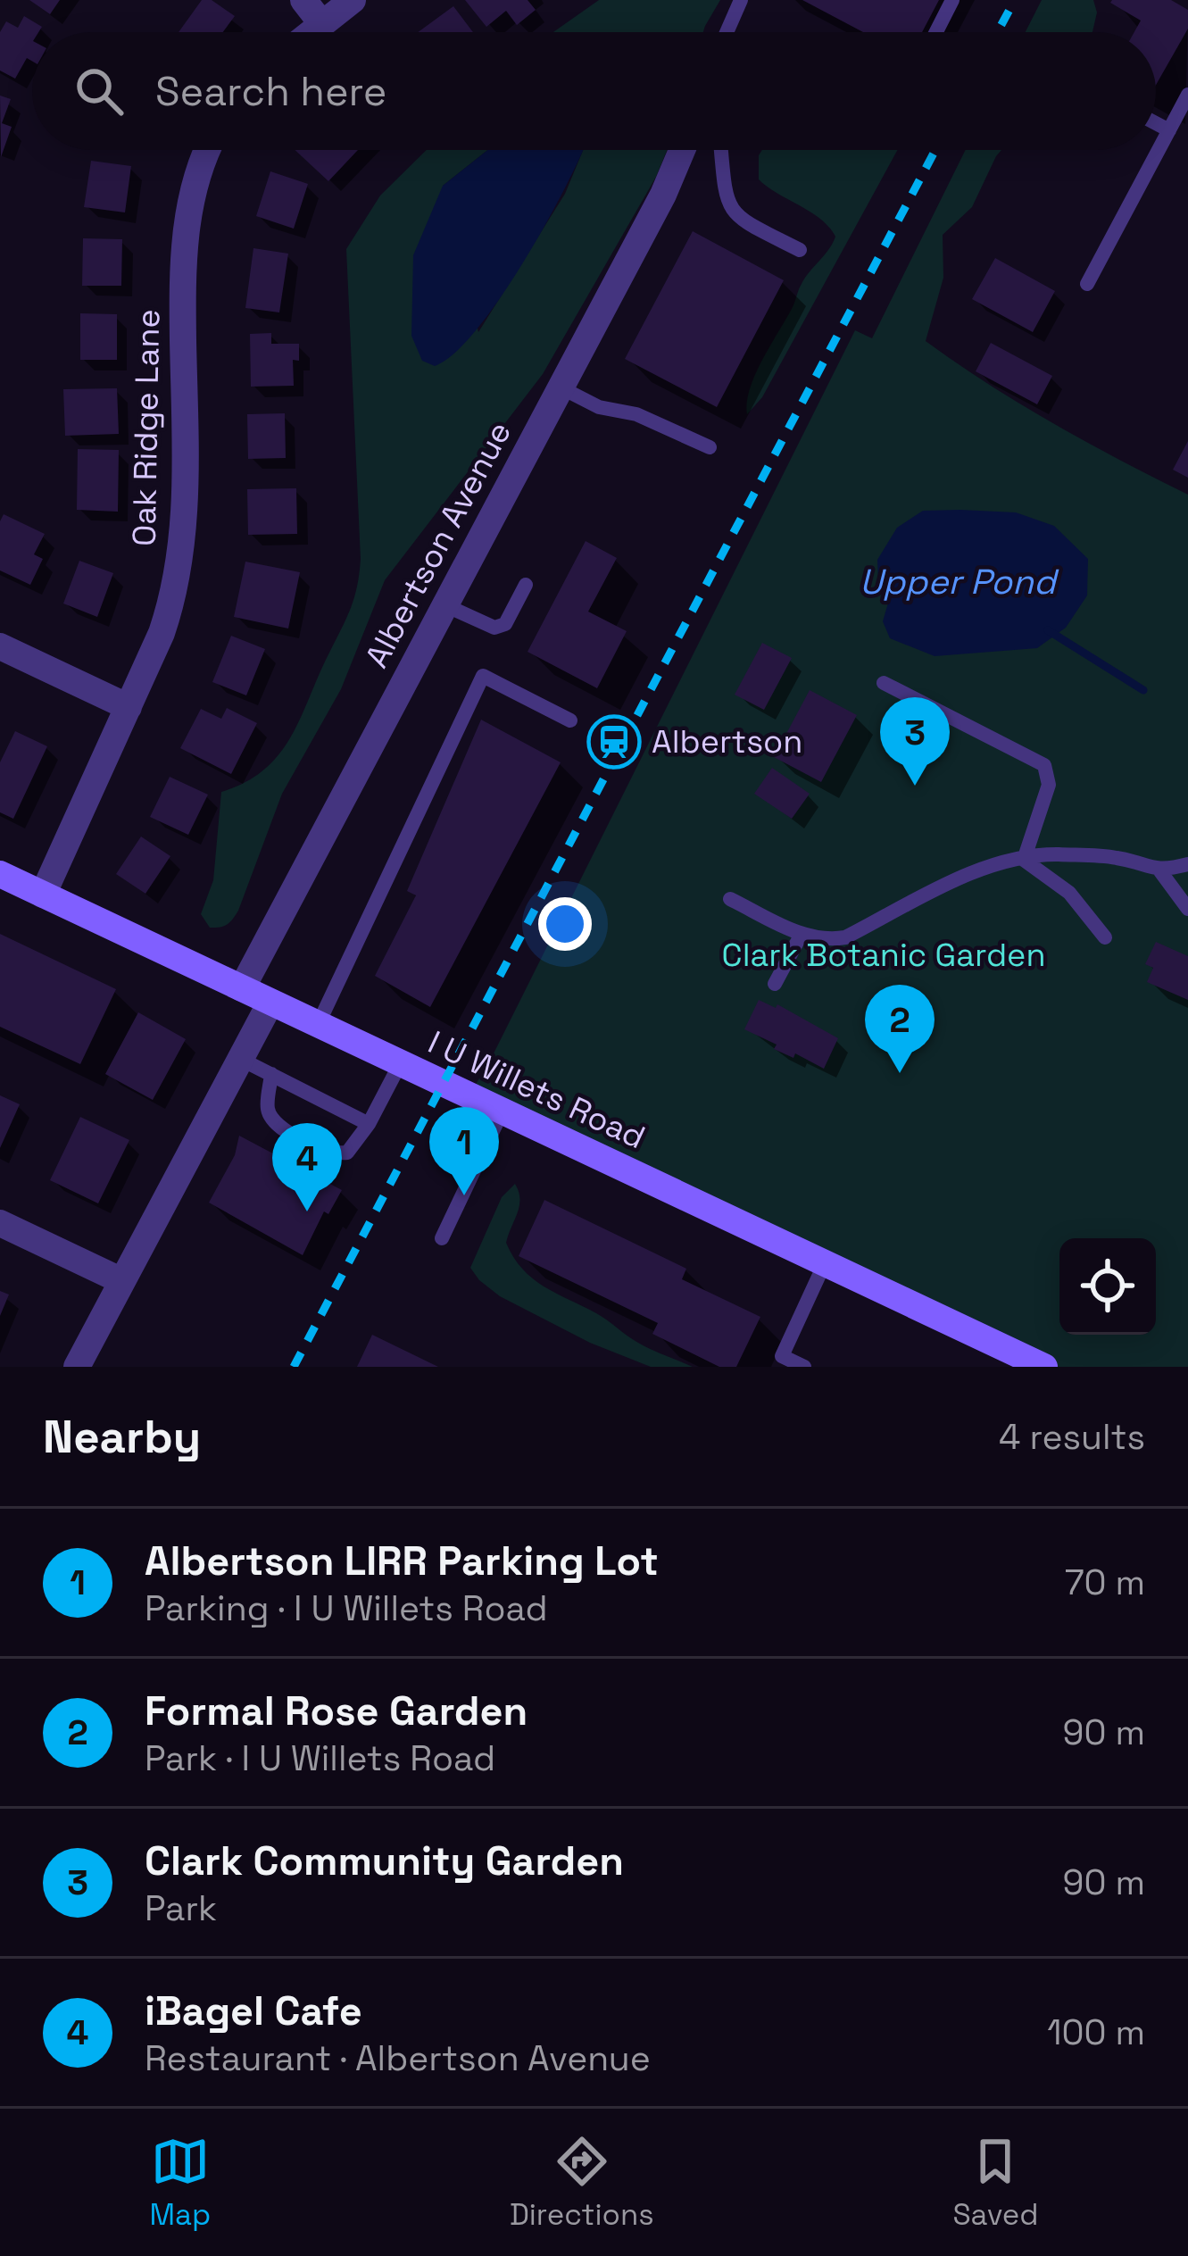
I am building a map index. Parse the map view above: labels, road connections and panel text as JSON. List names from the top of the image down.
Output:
{
  "streets": {
    "main road": ["I U Willets Road"],
    "street": ["Oak Ridge Lane", "Albertson Avenue"]
  },
  "crossings": [
    ["Oak Ridge Lane", "I U Willets Road"],
    ["Albertson Avenue", "I U Willets Road"]
  ],
  "water": ["Upper Pond"],
  "parks": ["Clark Botanic Garden"],
  "places": {
    "station": ["Albertson"]
  },
  "page": {
    "search": "Search here",
    "pins": [
      "3",
      "2",
      "1",
      "4"
    ],
    "heading": ["Nearby", "4 results"],
    "list": [
      {
        "mark": "1",
        "name": "Albertson LIRR Parking Lot",
        "note": "Parking · I U Willets Road",
        "value": "70 m"
      },
      {
        "mark": "2",
        "name": "Formal Rose Garden",
        "note": "Park · I U Willets Road",
        "value": "90 m"
      },
      {
        "mark": "3",
        "name": "Clark Community Garden",
        "note": "Park",
        "value": "90 m"
      },
      {
        "mark": "4",
        "name": "iBagel Cafe",
        "note": "Restaurant · Albertson Avenue",
        "value": "100 m"
      }
    ],
    "nav": ["Map", "Directions", "Saved"]
  }
}
